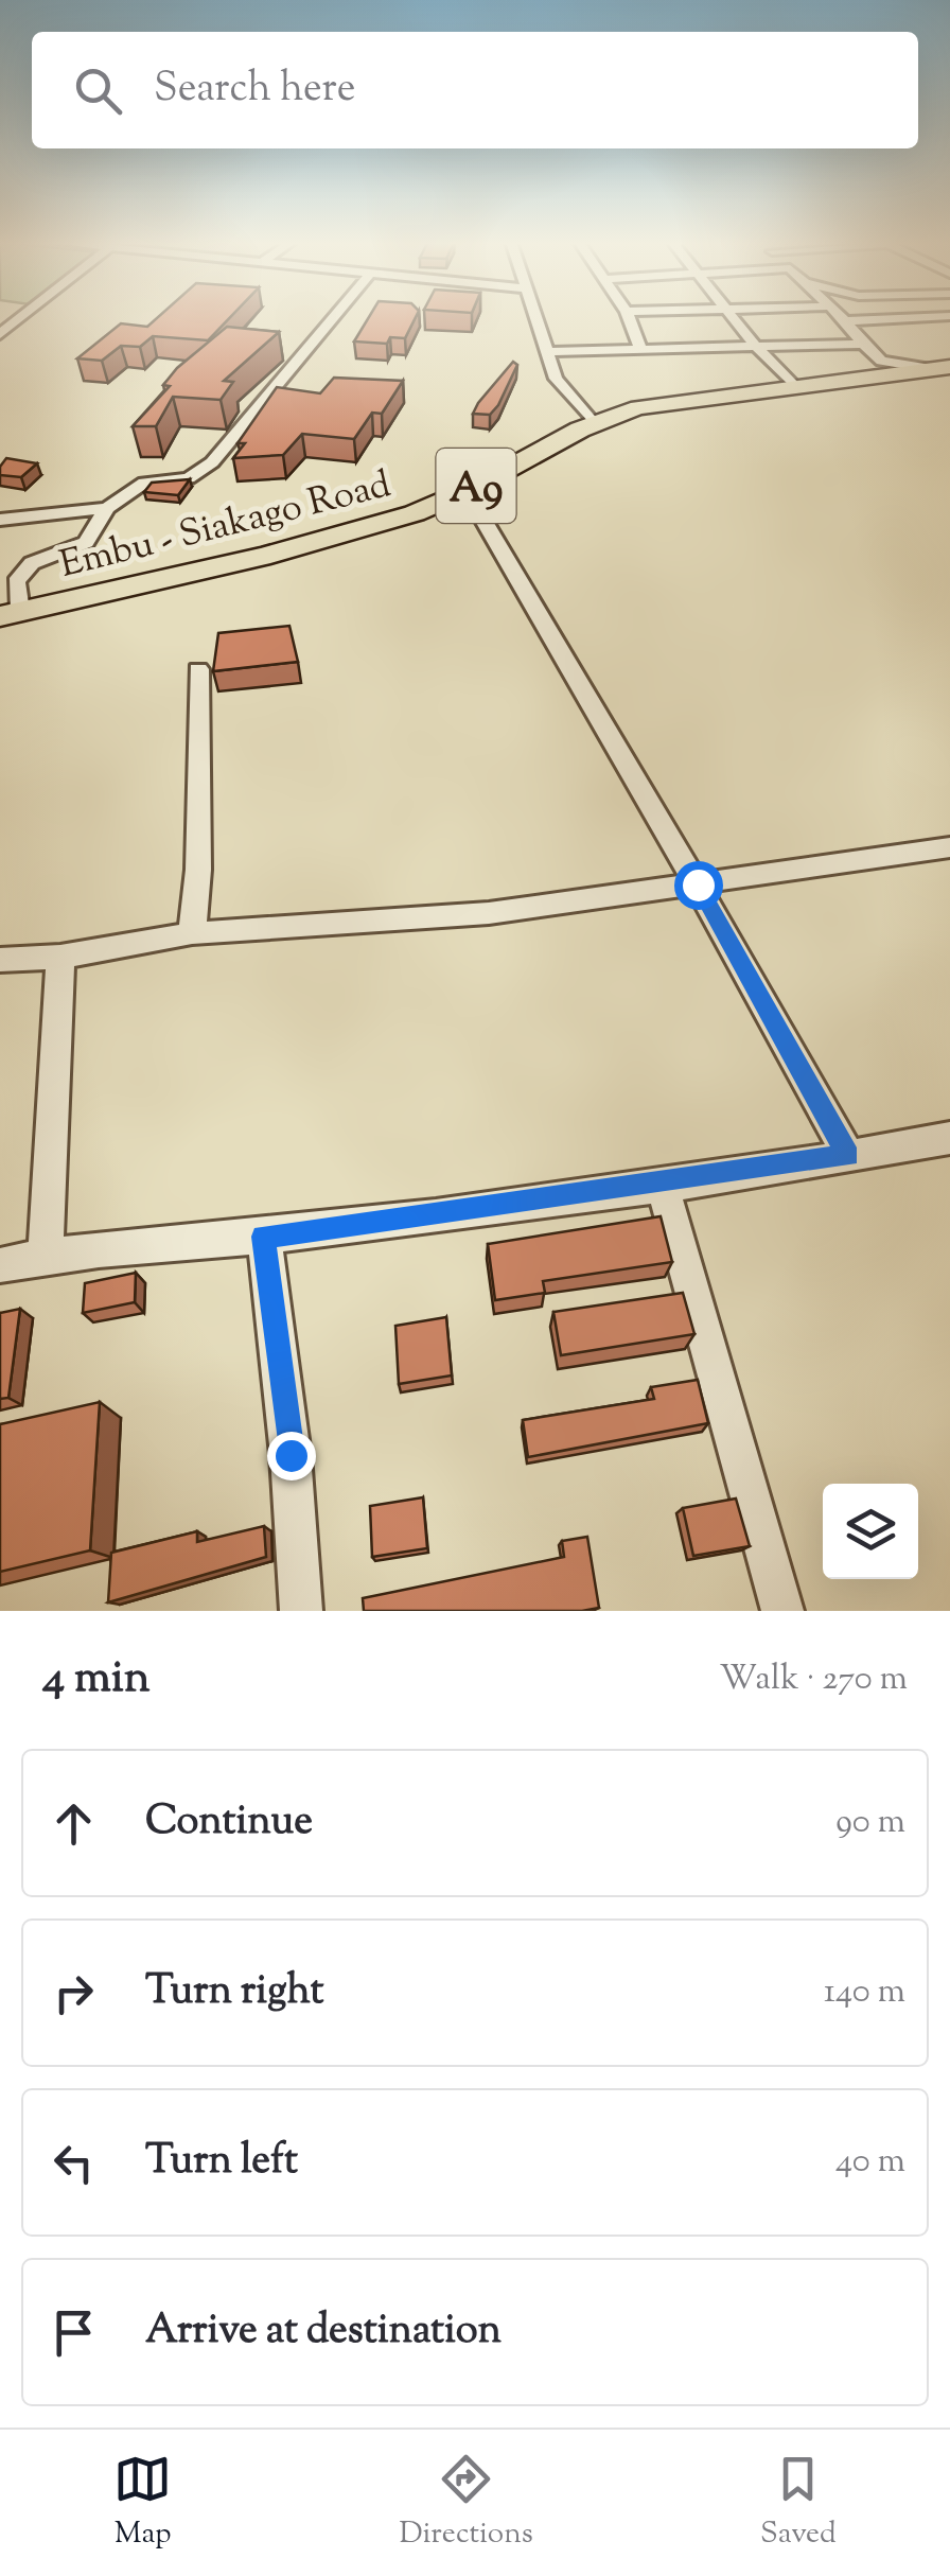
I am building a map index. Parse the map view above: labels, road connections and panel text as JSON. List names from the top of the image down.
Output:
{
  "streets": {
    "highway": ["A9", "Embu - Siakago Road"]
  },
  "page": {
    "search": "Search here",
    "heading": ["4 min", "Walk · 270 m"],
    "list": [
      ["Continue", "90 m"],
      ["Turn right", "140 m"],
      ["Turn left", "40 m"],
      "Arrive at destination"
    ],
    "nav": ["Map", "Directions", "Saved"]
  }
}
